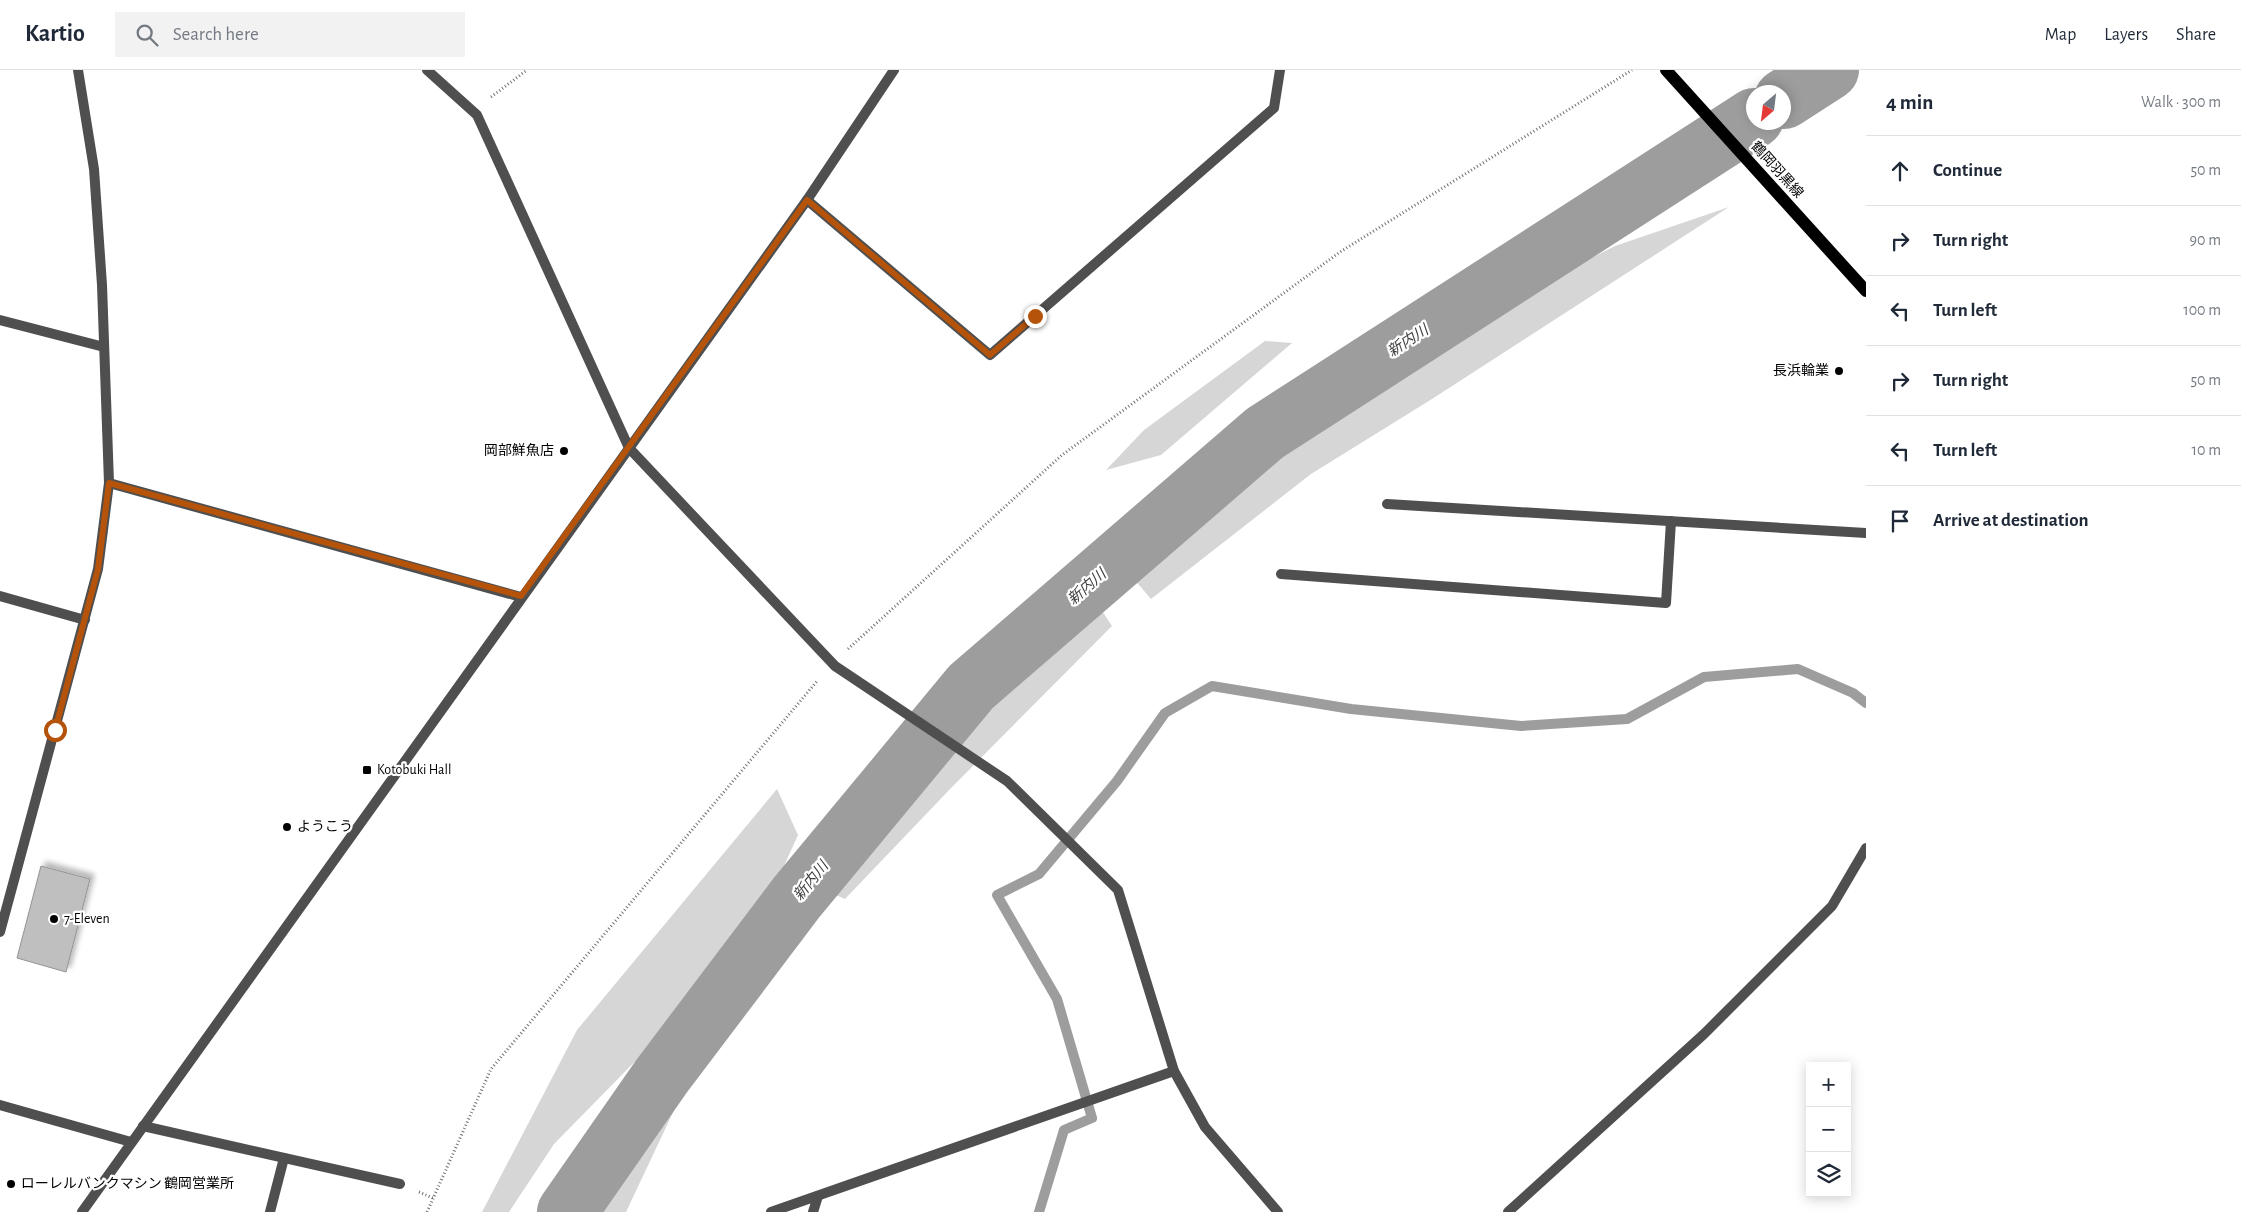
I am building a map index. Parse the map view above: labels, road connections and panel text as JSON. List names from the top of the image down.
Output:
{
  "streets": {
    "main road": ["鶴岡羽黒線"]
  },
  "water": ["新内川"],
  "places": {
    "other": [
      "長浜輪業",
      "岡部鮮魚店",
      "ようこう",
      "7-Eleven",
      "ローレルバンクマシン 鶴岡営業所"
    ],
    "transit": ["Kotobuki Hall"]
  },
  "north": "bottom left",
  "page": {
    "header": "Kartio",
    "search": "Search here",
    "nav": ["Map", "Layers", "Share"],
    "heading": ["4 min", "Walk · 300 m"],
    "list": [
      ["Continue", "50 m"],
      ["Turn right", "90 m"],
      ["Turn left", "100 m"],
      ["Turn right", "50 m"],
      ["Turn left", "10 m"],
      "Arrive at destination"
    ],
    "map_buttons": ["+", "−"]
  }
}
